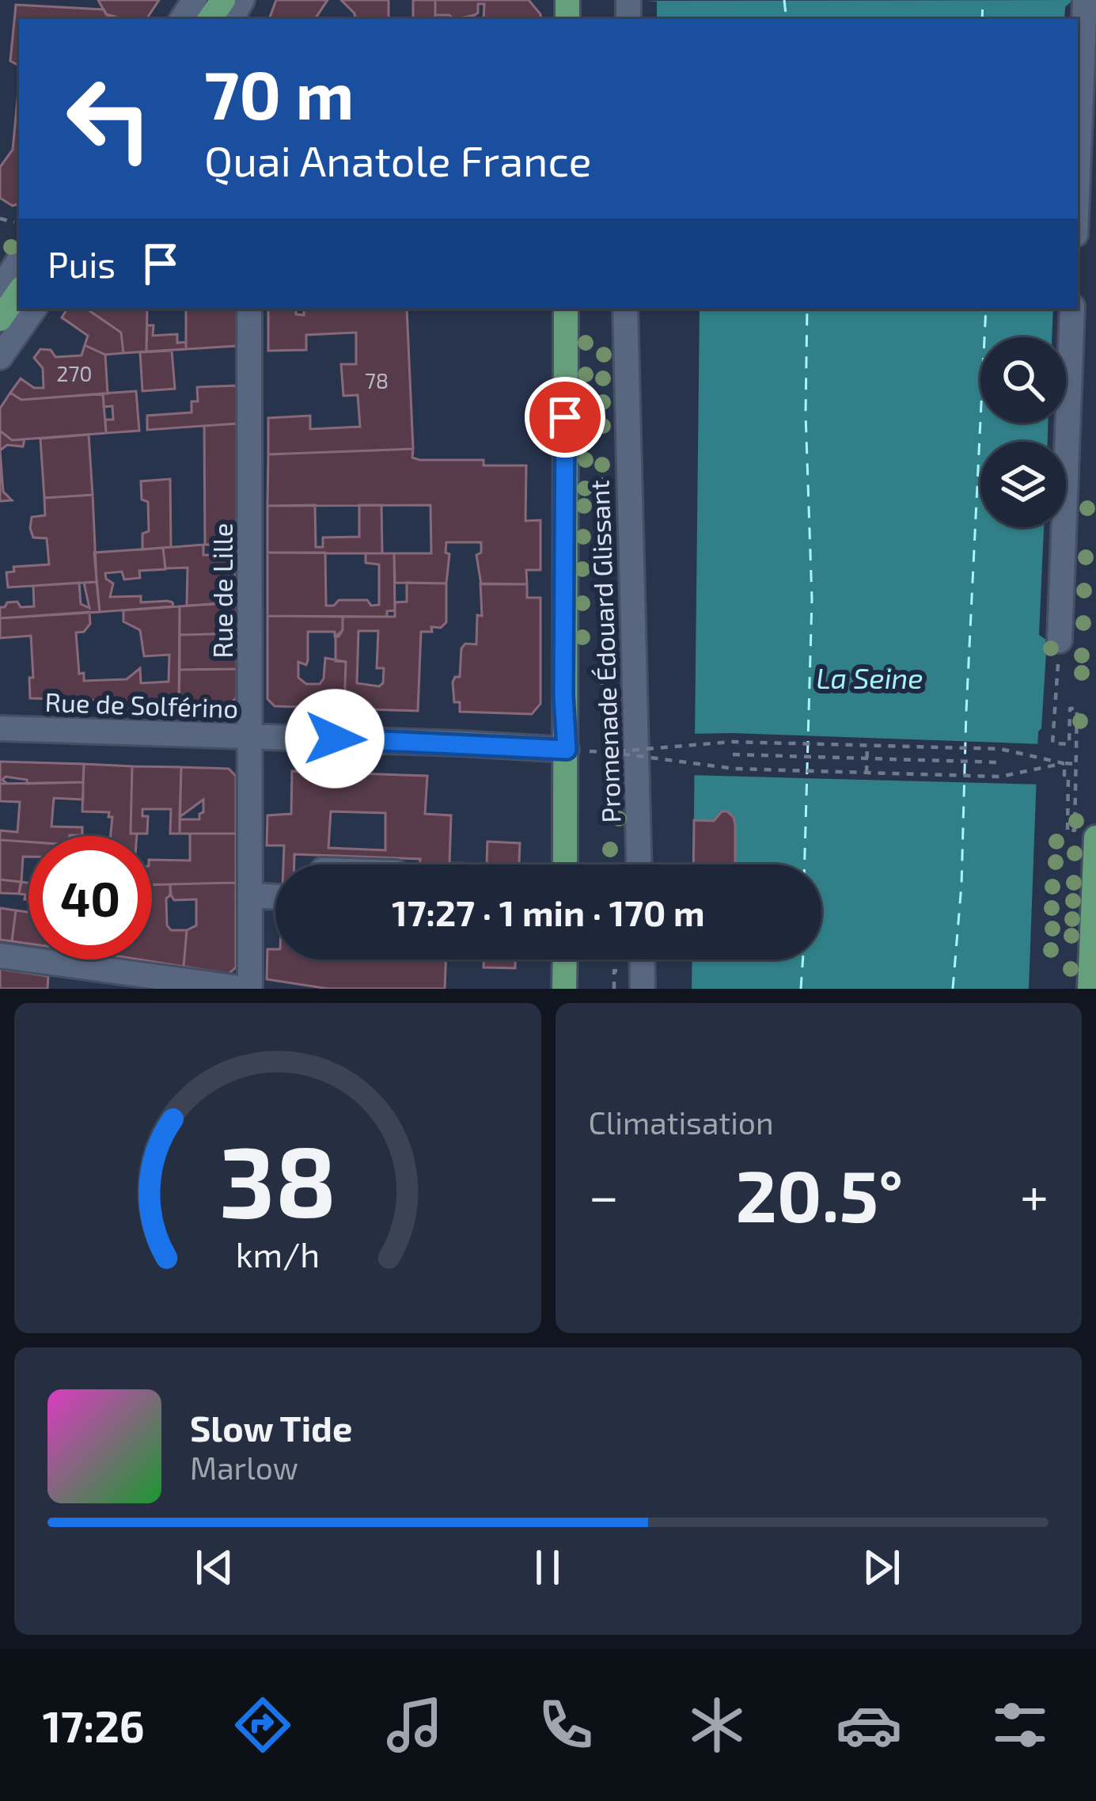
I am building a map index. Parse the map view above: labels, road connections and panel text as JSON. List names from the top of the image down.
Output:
{
  "streets": {
    "street": ["Rue de Lille", "Promenade Édouard Glissant", "Rue de Solférino"]
  },
  "crossings": [
    ["Rue de Lille", "Rue de Solférino"]
  ],
  "water": ["La Seine"],
  "house_numbers": ["270", "78"],
  "page": {
    "turn": ["70 m", "Quai Anatole France"],
    "then": "Puis",
    "limit": "40",
    "trip": "17:27 · 1 min · 170 m",
    "tile": "Climatisation",
    "heat": ["−", "20.5°", "+"],
    "song": ["Slow Tide", "Marlow"],
    "tabs": "17:26",
    "gauge": ["38", "km/h"]
  }
}
